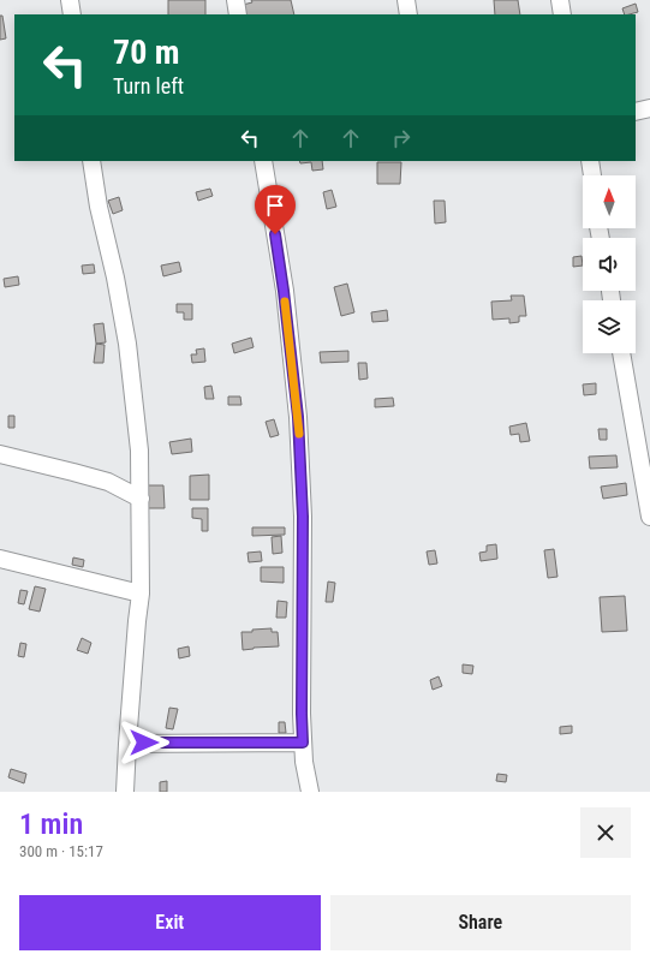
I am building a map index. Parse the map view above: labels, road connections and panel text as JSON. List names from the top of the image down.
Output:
{
  "north": "top",
  "page": {
    "turn": ["70 m", "Turn left"],
    "heading": ["1 min", "300 m · 15:17"],
    "buttons": ["Exit", "Share"]
  }
}
